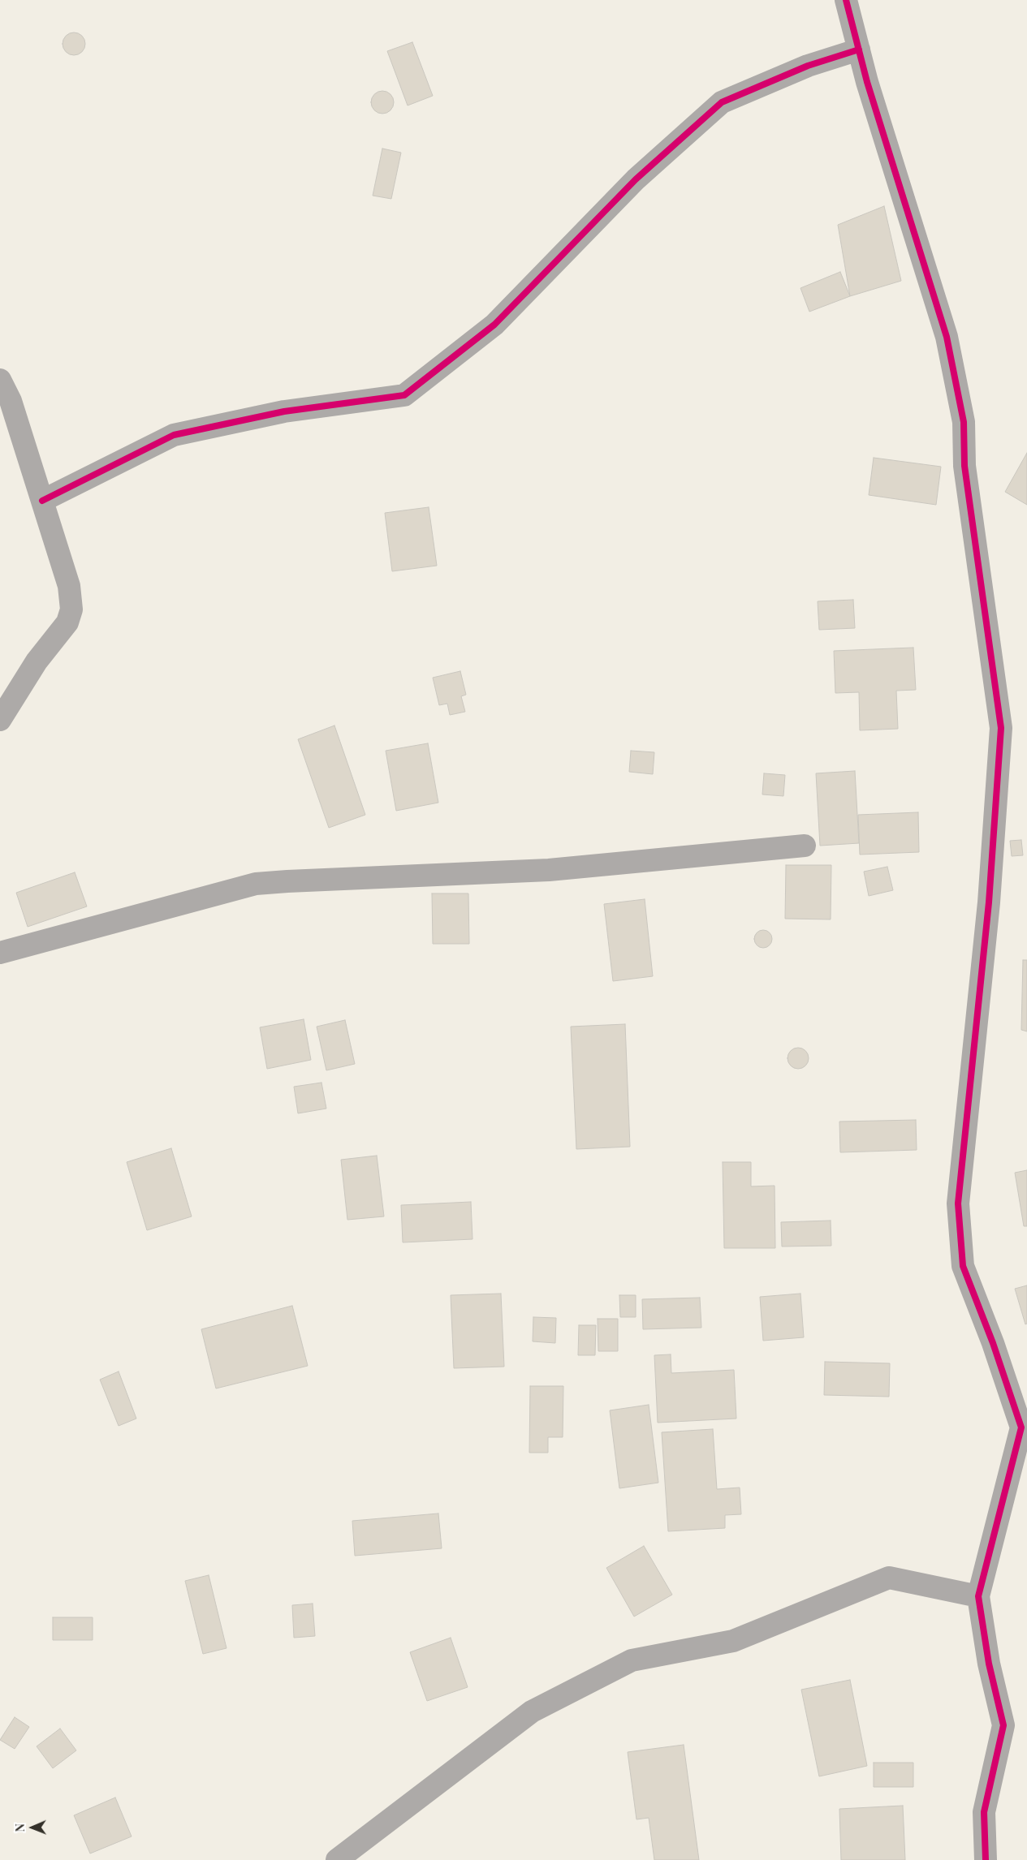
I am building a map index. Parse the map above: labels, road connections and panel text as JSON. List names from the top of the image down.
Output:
{
  "north": "left"
}
